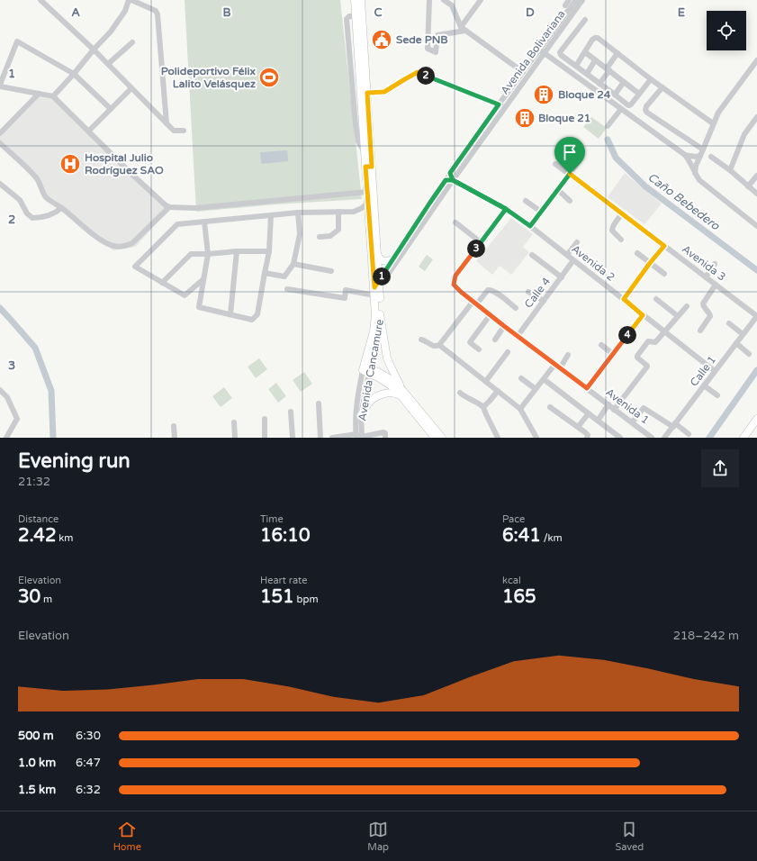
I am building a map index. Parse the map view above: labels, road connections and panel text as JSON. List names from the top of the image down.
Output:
{
  "streets": {
    "main road": ["Avenida Cancamure"],
    "street": [
      "Avenida Bolivariana",
      "Avenida 2",
      "Avenida 3",
      "Calle 4",
      "Calle 1",
      "Avenida 1"
    ]
  },
  "crossings": [
    ["Avenida Bolivariana", "Avenida 2"],
    ["Avenida Bolivariana", "Avenida Cancamure"],
    ["Avenida 2", "Calle 4"],
    ["Avenida 2", "Calle 1"],
    ["Avenida 3", "Calle 1"],
    ["Calle 4", "Avenida 1"]
  ],
  "water": ["Caño Bebedero"],
  "places": {
    "public building": ["Sede PNB"],
    "sports": ["Polideportivo Félix Lalito Velásquez"],
    "building": ["Bloque 24", "Bloque 21"],
    "hospital": ["Hospital Julio Rodríguez SAO"]
  },
  "page": {
    "pins": [
      "2",
      "3",
      "1",
      "4"
    ],
    "heading": ["Evening run", "21:32"],
    "stats": [
      ["Distance", "2.42 km"],
      ["Time", "16:10"],
      ["Pace", "6:41 /km"],
      ["Elevation", "30 m"],
      ["Heart rate", "151 bpm"],
      ["kcal", "165"]
    ],
    "chart": ["Elevation", "218–242 m"],
    "list": [
      {
        "name": "500 m",
        "note": "6:30"
      },
      {
        "name": "1.0 km",
        "note": "6:47"
      },
      {
        "name": "1.5 km",
        "note": "6:32"
      }
    ],
    "tabs": ["Home", "Map", "Saved"]
  },
  "grid": {
    "columns": [
      "A",
      "B",
      "C",
      "D",
      "E"
    ],
    "rows": ["1", "2", "3"]
  }
}
